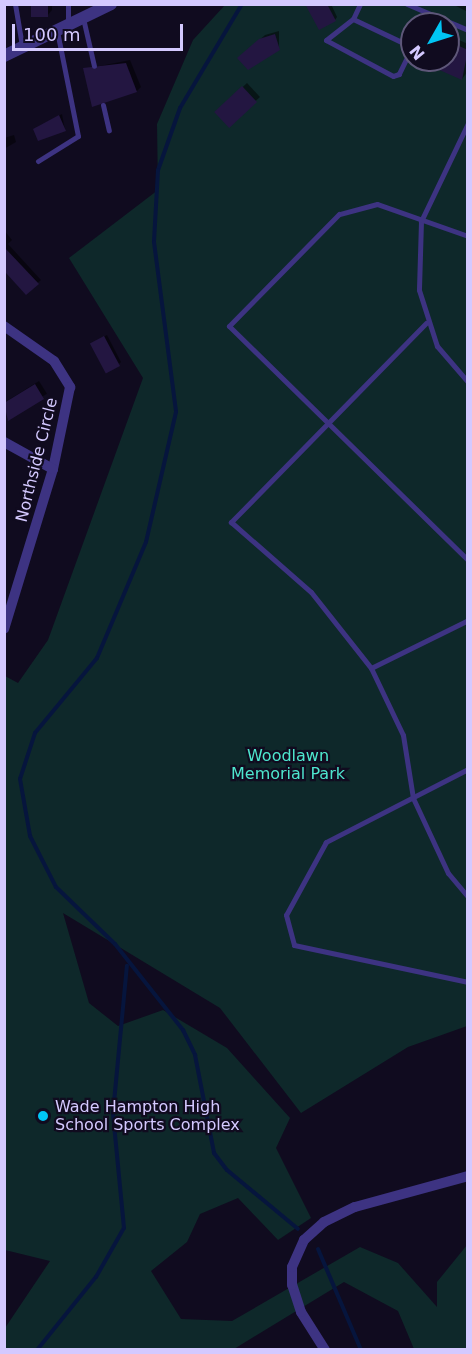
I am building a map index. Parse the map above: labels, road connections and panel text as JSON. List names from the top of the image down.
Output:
{
  "streets": {
    "street": ["Northside Circle"]
  },
  "parks": ["Woodlawn Memorial Park"],
  "places": ["Wade Hampton High School Sports Complex"],
  "scale_bar": "100 m",
  "north": "bottom left"
}
